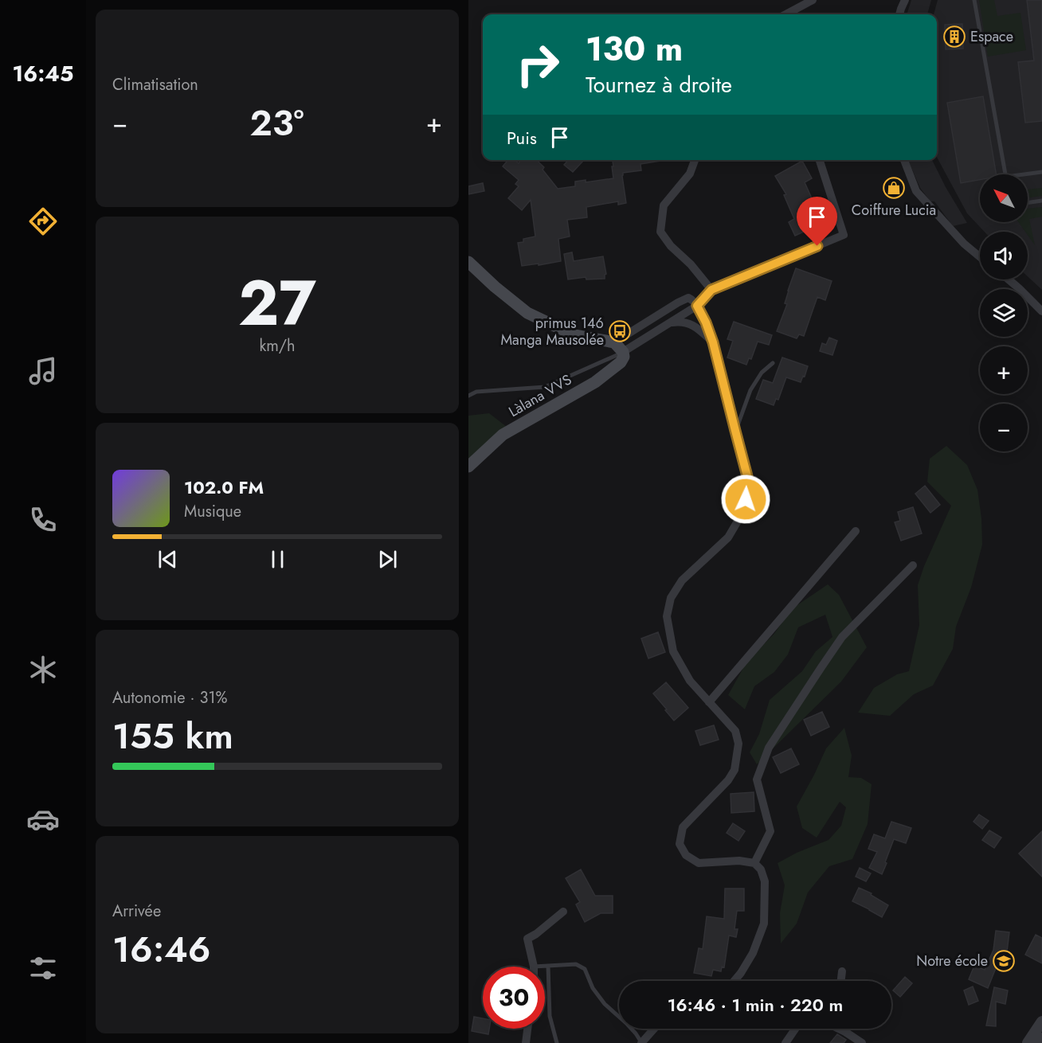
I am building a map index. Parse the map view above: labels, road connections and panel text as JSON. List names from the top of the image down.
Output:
{
  "streets": {
    "main road": ["Làlana VVS"]
  },
  "places": {
    "building": ["Espace"],
    "shop": ["Coiffure Lucia"],
    "bus stop": ["primus 146 Manga Mausolée"],
    "school or university": ["Notre école"]
  },
  "north": "top left",
  "page": {
    "tabs": "16:45",
    "tile": [
      "Climatisation",
      ["27", "km/h"],
      ["Autonomie · 31%", "155 km"],
      ["Arrivée", "16:46"]
    ],
    "turn": ["130 m", "Tournez à droite"],
    "heat": ["−", "23°", "+"],
    "then": "Puis",
    "map_buttons": ["+", "−"],
    "song": ["102.0 FM", "Musique"],
    "limit": "30",
    "trip": "16:46 · 1 min · 220 m"
  }
}
